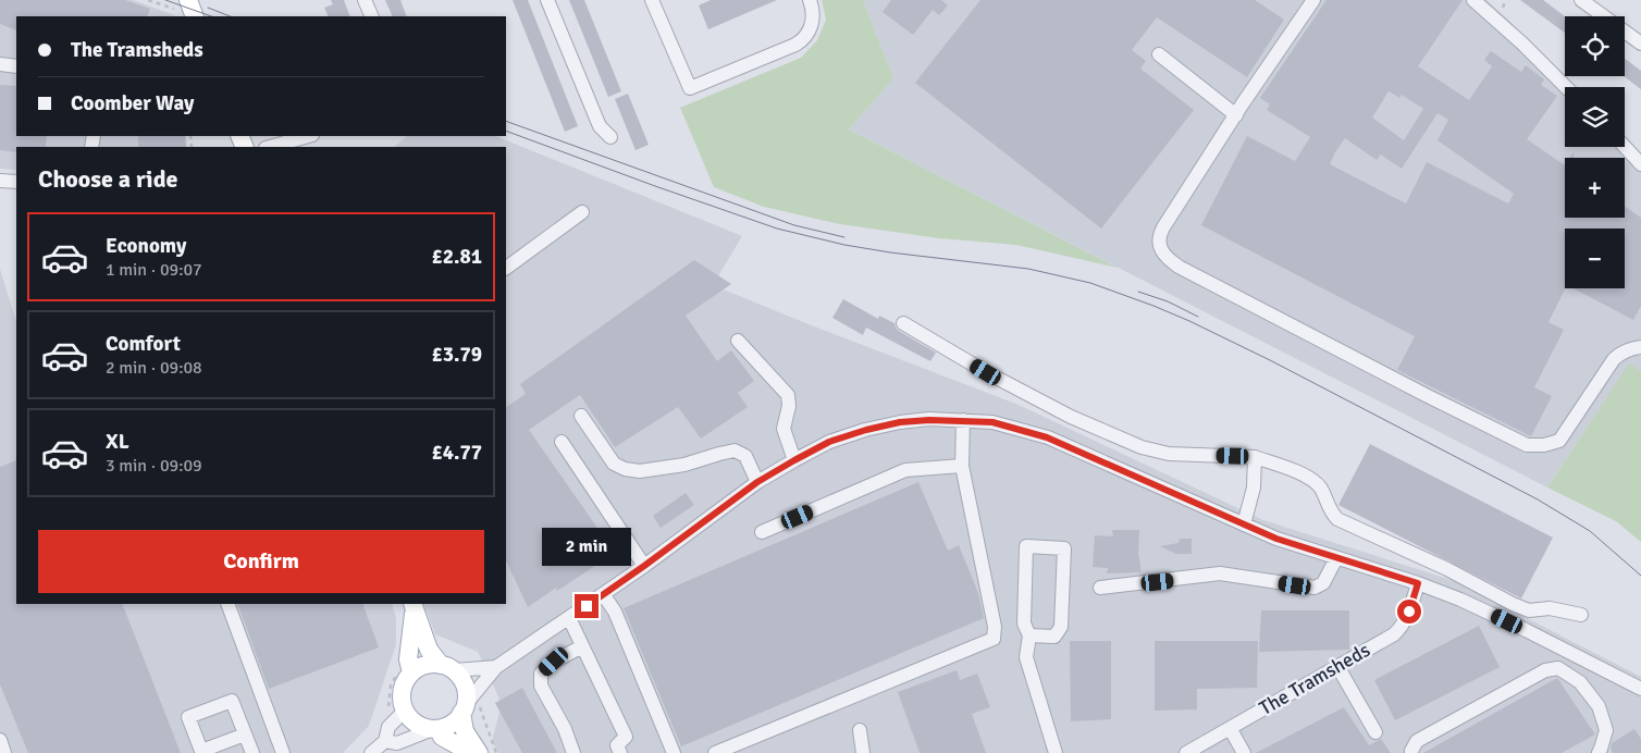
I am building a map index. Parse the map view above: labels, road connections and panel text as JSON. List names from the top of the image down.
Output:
{
  "streets": {
    "street": ["The Tramsheds"]
  },
  "page": {
    "map_buttons": ["+", "−"],
    "banner": ["The Tramsheds", "Coomber Way"],
    "heading": "Choose a ride",
    "list": [
      {
        "name": "Economy",
        "note": "1 min · 09:07",
        "value": "£2.81"
      },
      {
        "name": "Comfort",
        "note": "2 min · 09:08",
        "value": "£3.79"
      },
      {
        "name": "XL",
        "note": "3 min · 09:09",
        "value": "£4.77"
      }
    ],
    "buttons": "Confirm",
    "bubble": "2 min"
  }
}
